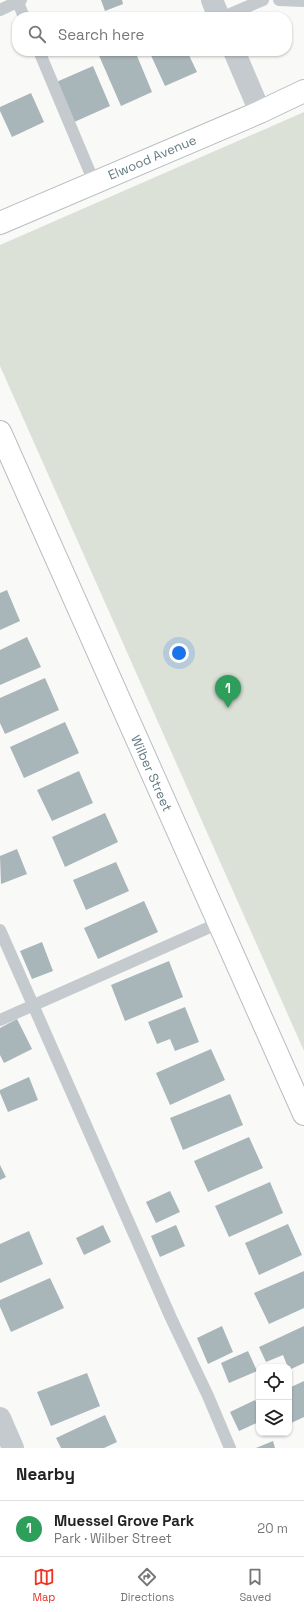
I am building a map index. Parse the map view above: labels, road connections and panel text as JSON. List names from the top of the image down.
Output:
{
  "streets": {
    "street": ["Elwood Avenue", "Wilber Street"]
  },
  "page": {
    "search": "Search here",
    "pins": "1",
    "heading": "Nearby",
    "list": [
      {
        "mark": "1",
        "name": "Muessel Grove Park",
        "note": "Park · Wilber Street",
        "value": "20 m"
      }
    ],
    "nav": ["Map", "Directions", "Saved"]
  }
}
